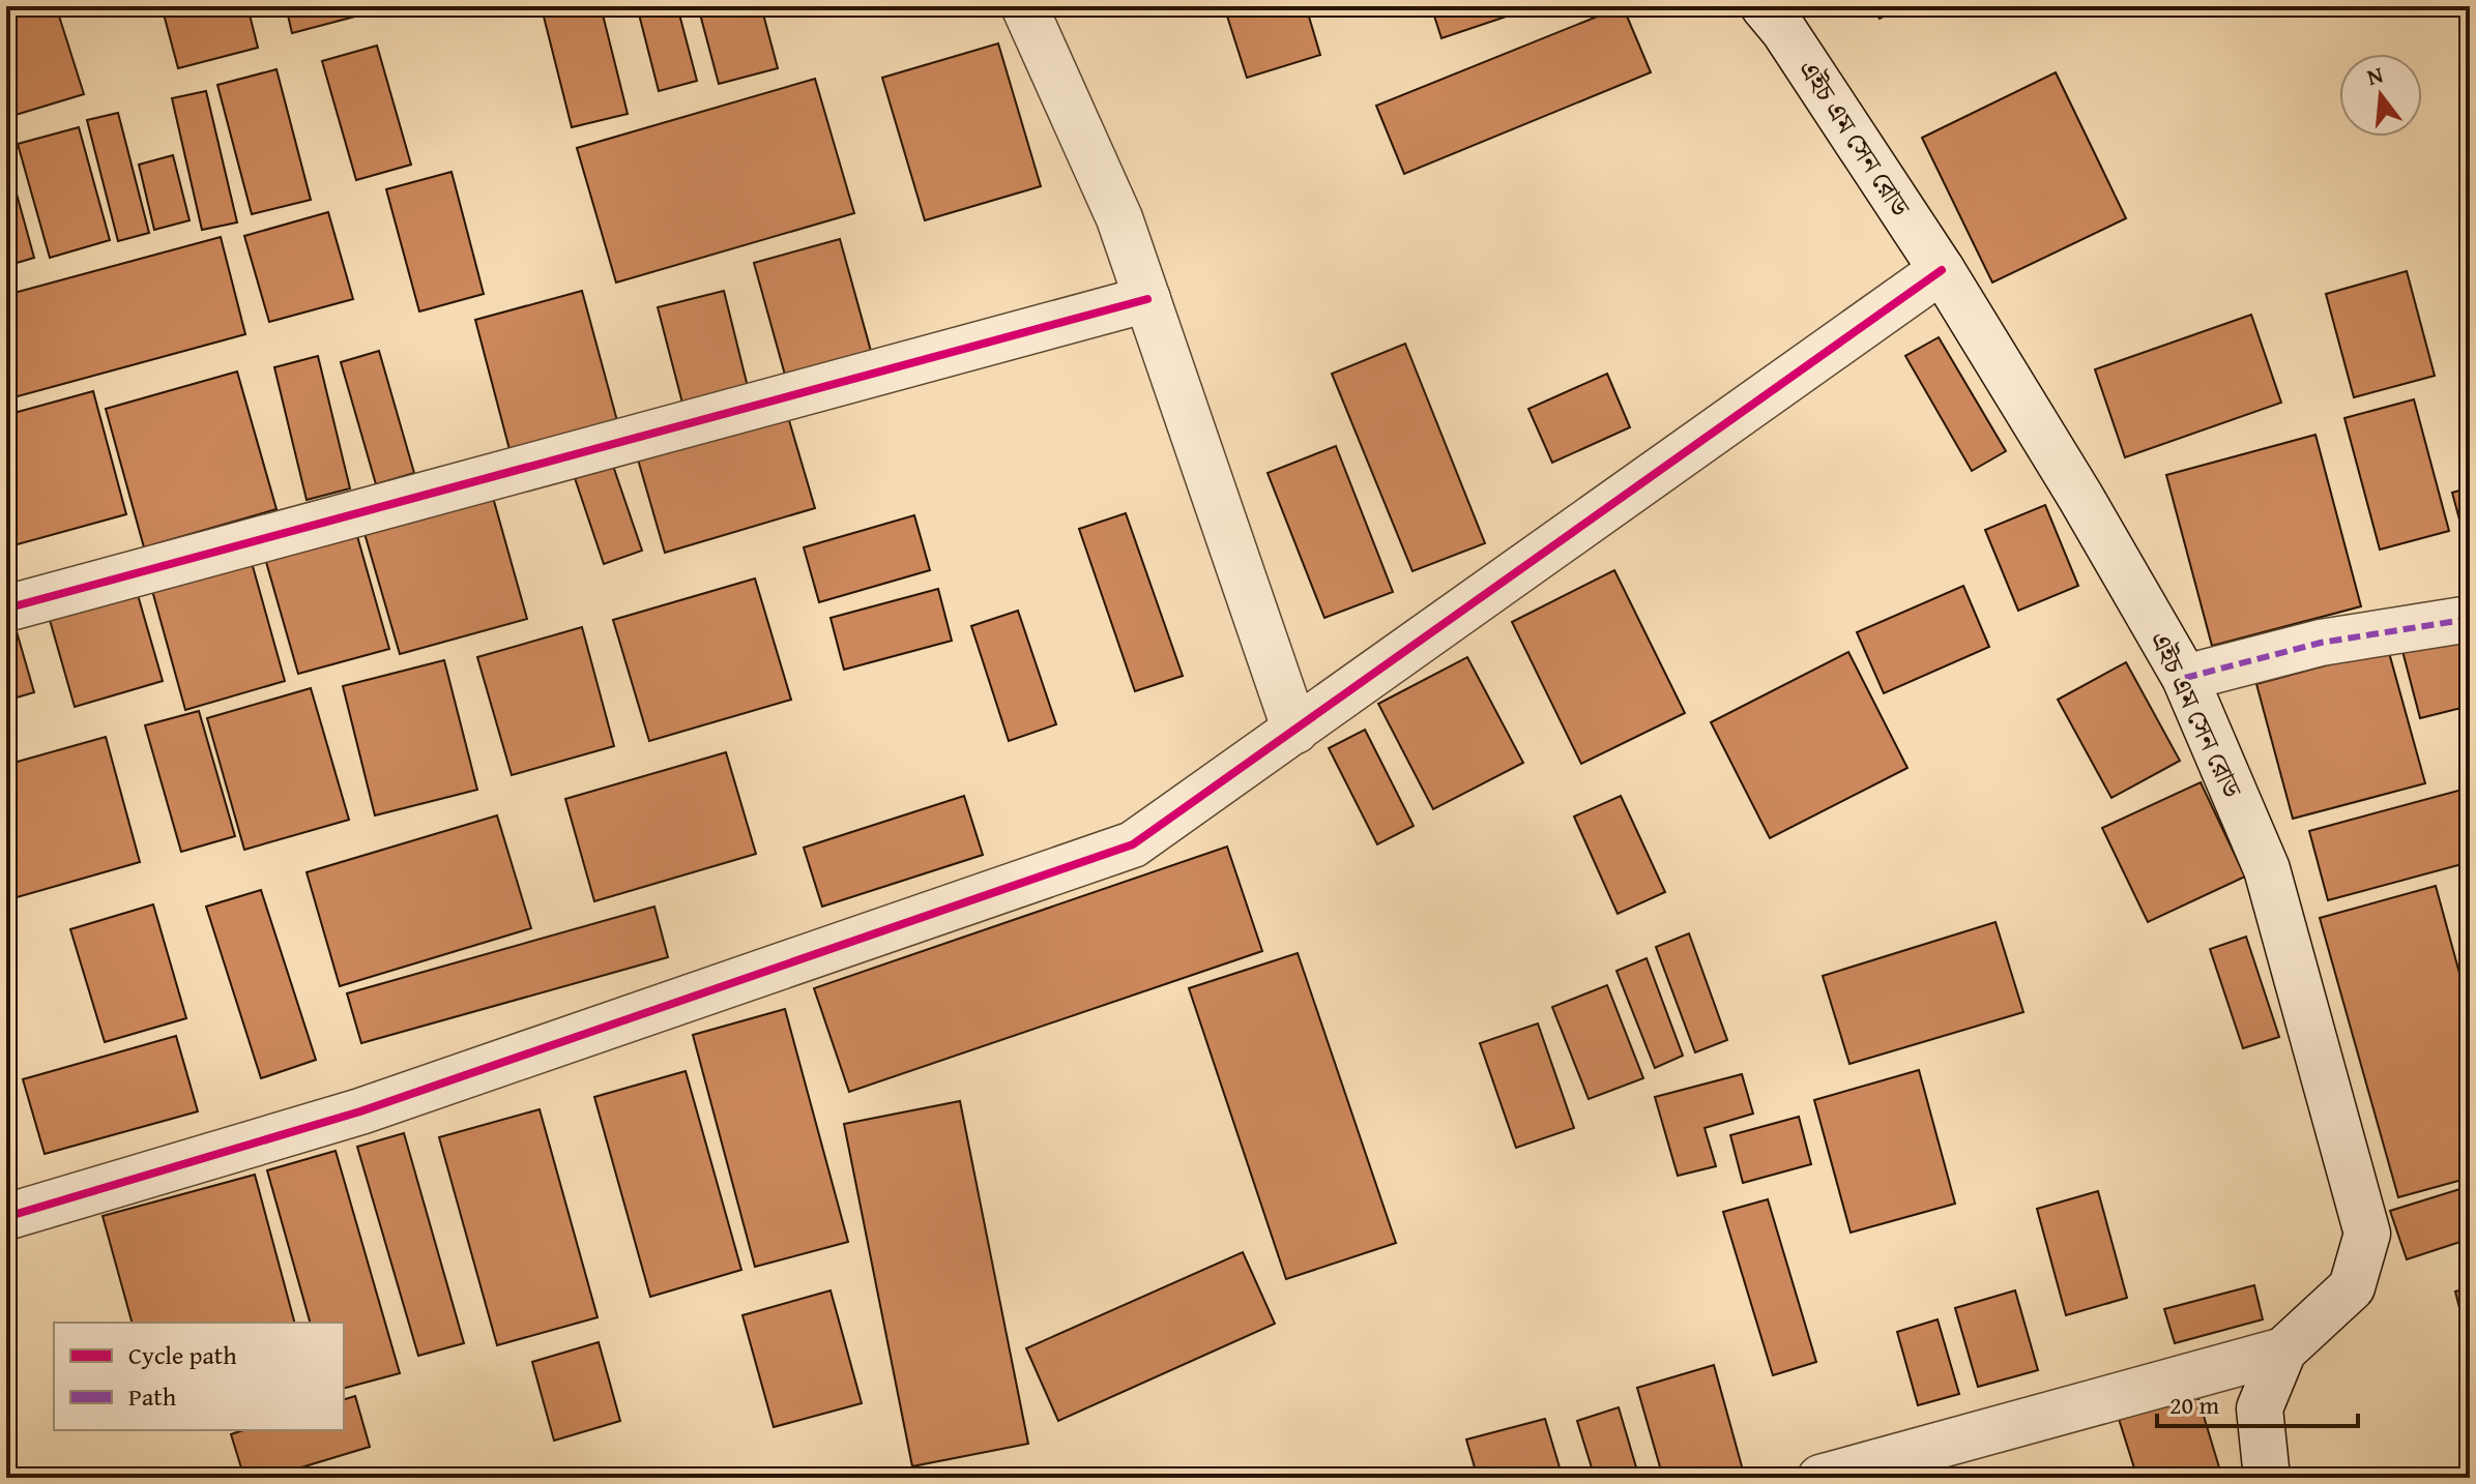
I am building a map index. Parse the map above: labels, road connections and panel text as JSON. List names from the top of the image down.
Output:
{
  "streets": {
    "street": ["এইচ এম সেন রোড"]
  },
  "legend": ["Cycle path", "Path"],
  "scale_bar": "20 m",
  "north": "top"
}
